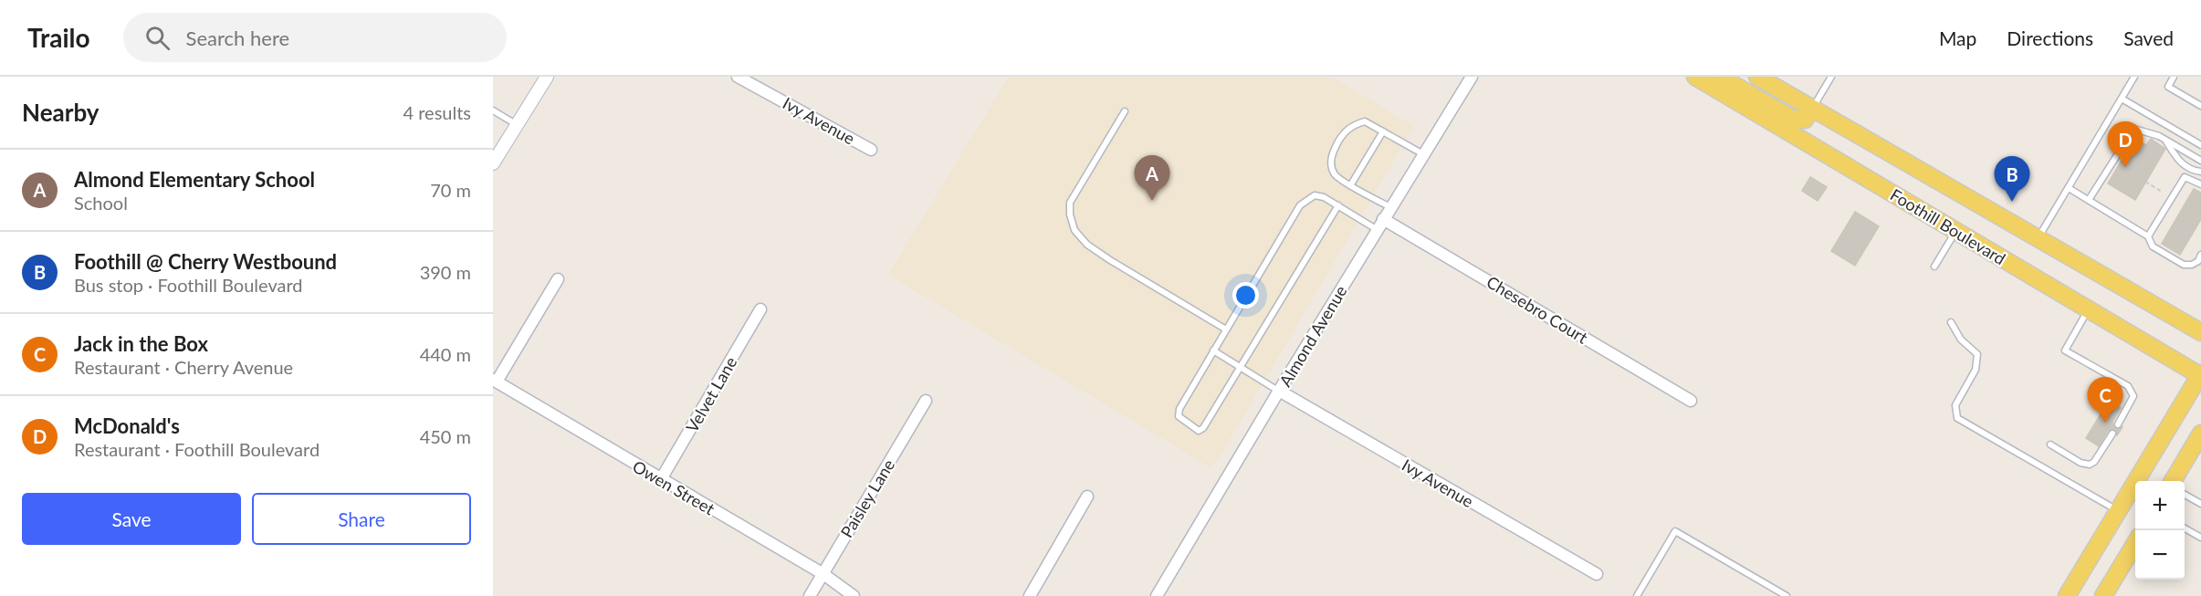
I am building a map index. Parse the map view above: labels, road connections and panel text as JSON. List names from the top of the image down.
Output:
{
  "streets": {
    "main road": ["Foothill Boulevard"],
    "street": [
      "Ivy Avenue",
      "Chesebro Court",
      "Almond Avenue",
      "Velvet Lane",
      "Owen Street",
      "Paisley Lane"
    ]
  },
  "crossings": [
    ["Ivy Avenue", "Almond Avenue"],
    ["Chesebro Court", "Almond Avenue"],
    ["Velvet Lane", "Owen Street"],
    ["Owen Street", "Paisley Lane"]
  ],
  "page": {
    "header": "Trailo",
    "search": "Search here",
    "nav": ["Map", "Directions", "Saved"],
    "heading": ["Nearby", "4 results"],
    "pins": [
      "D",
      "A",
      "B",
      "C"
    ],
    "list": [
      {
        "mark": "A",
        "name": "Almond Elementary School",
        "note": "School",
        "value": "70 m"
      },
      {
        "mark": "B",
        "name": "Foothill @ Cherry Westbound",
        "note": "Bus stop · Foothill Boulevard",
        "value": "390 m"
      },
      {
        "mark": "C",
        "name": "Jack in the Box",
        "note": "Restaurant · Cherry Avenue",
        "value": "440 m"
      },
      {
        "mark": "D",
        "name": "McDonald's",
        "note": "Restaurant · Foothill Boulevard",
        "value": "450 m"
      }
    ],
    "buttons": ["Save", "Share"],
    "map_buttons": ["+", "−"]
  }
}
